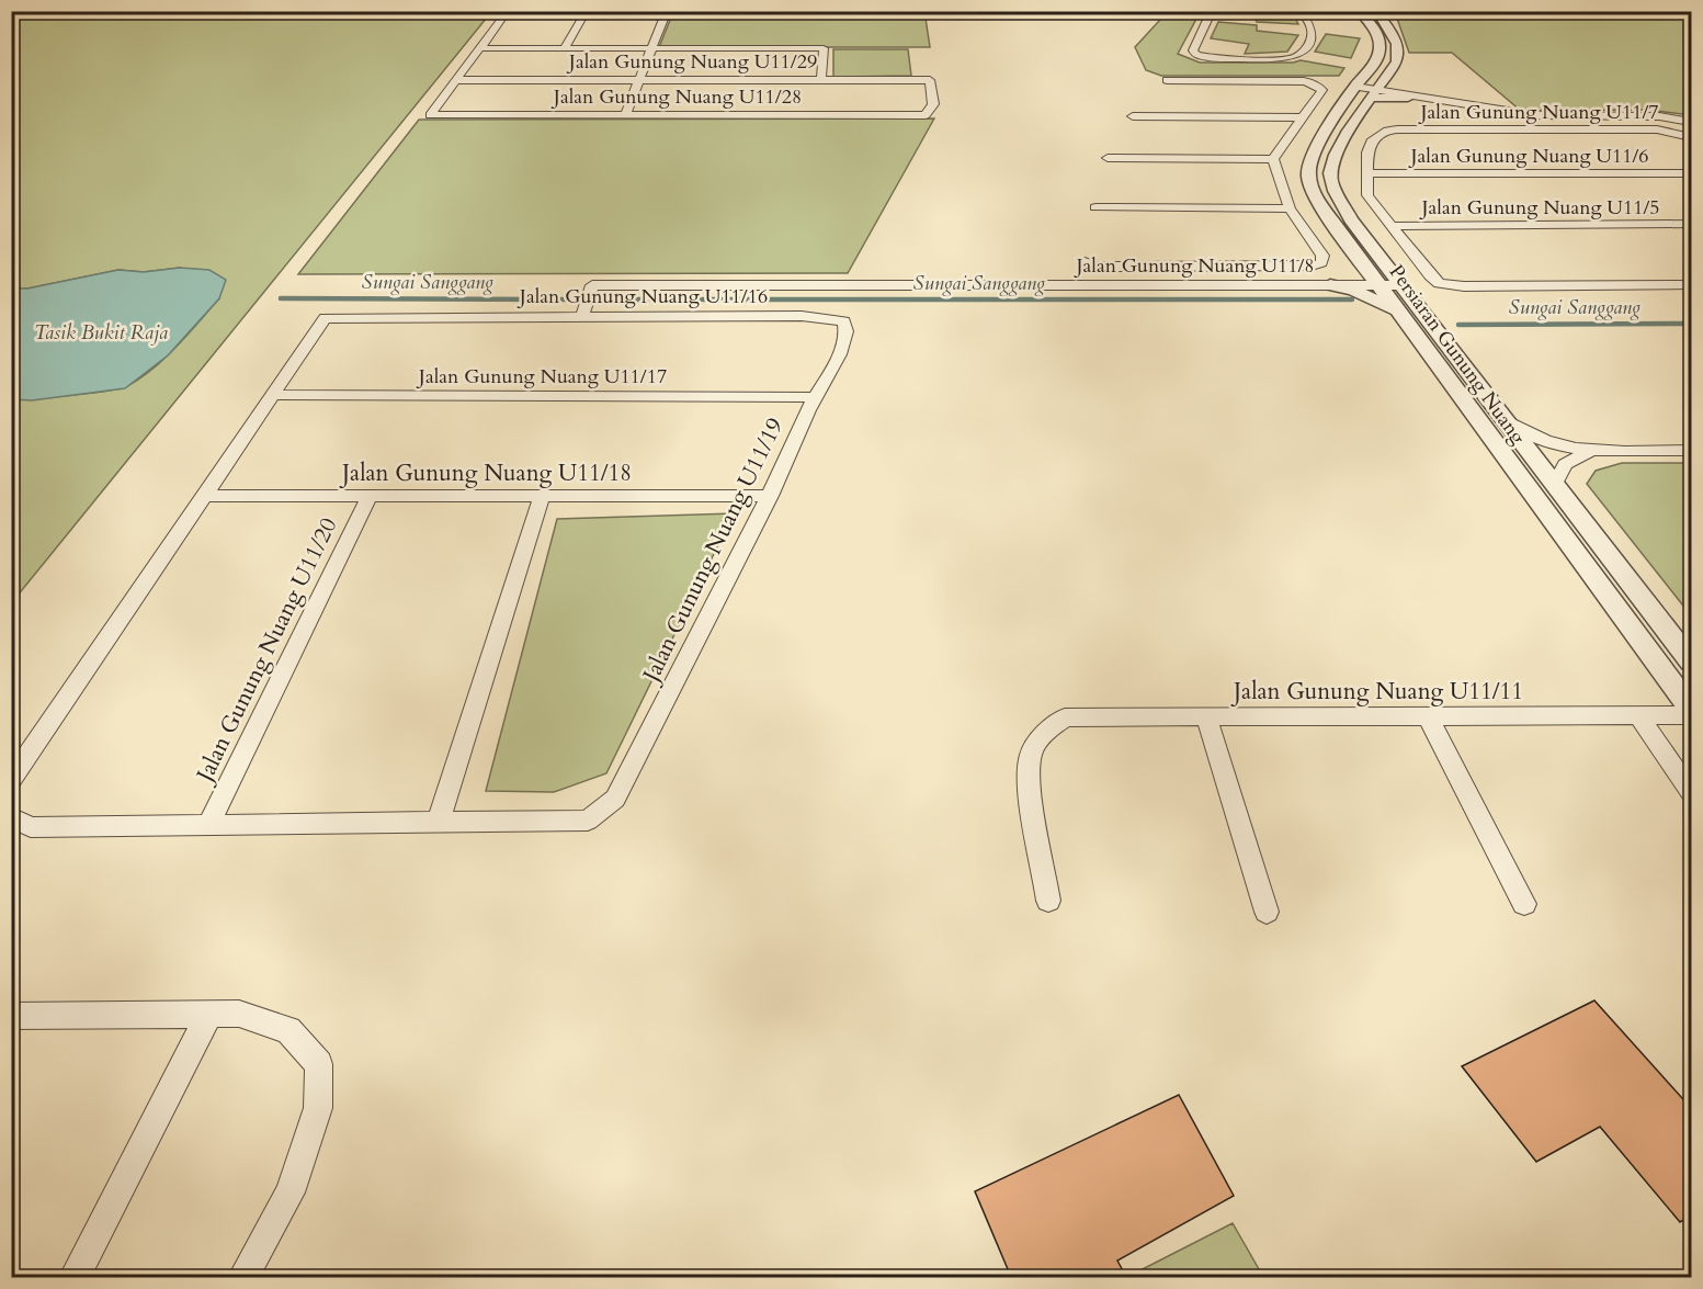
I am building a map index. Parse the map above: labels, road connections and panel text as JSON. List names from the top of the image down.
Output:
{
  "streets": {
    "street": [
      "Jalan Gunung Nuang U11/29",
      "Jalan Gunung Nuang U11/28",
      "Jalan Gunung Nuang U11/7",
      "Jalan Gunung Nuang U11/6",
      "Jalan Gunung Nuang U11/5",
      "Jalan Gunung Nuang U11/8",
      "Jalan Gunung Nuang U11/16",
      "Persiaran Gunung Nuang",
      "Jalan Gunung Nuang U11/17",
      "Jalan Gunung Nuang U11/18",
      "Jalan Gunung Nuang U11/19",
      "Jalan Gunung Nuang U11/20",
      "Jalan Gunung Nuang U11/11"
    ]
  },
  "crossings": [
    ["Jalan Gunung Nuang U11/29", "Jalan Gunung Nuang U11/28"],
    ["Jalan Gunung Nuang U11/7", "Jalan Gunung Nuang U11/6"],
    ["Jalan Gunung Nuang U11/8", "Jalan Gunung Nuang U11/16"],
    ["Jalan Gunung Nuang U11/8", "Persiaran Gunung Nuang"],
    ["Jalan Gunung Nuang U11/16", "Jalan Gunung Nuang U11/17"],
    ["Jalan Gunung Nuang U11/16", "Jalan Gunung Nuang U11/19"],
    ["Jalan Gunung Nuang U11/17", "Jalan Gunung Nuang U11/19"],
    ["Jalan Gunung Nuang U11/18", "Jalan Gunung Nuang U11/19"],
    ["Jalan Gunung Nuang U11/18", "Jalan Gunung Nuang U11/20"]
  ],
  "water": ["Sungai Sanggang", "Tasik Bukit Raja"]
}
